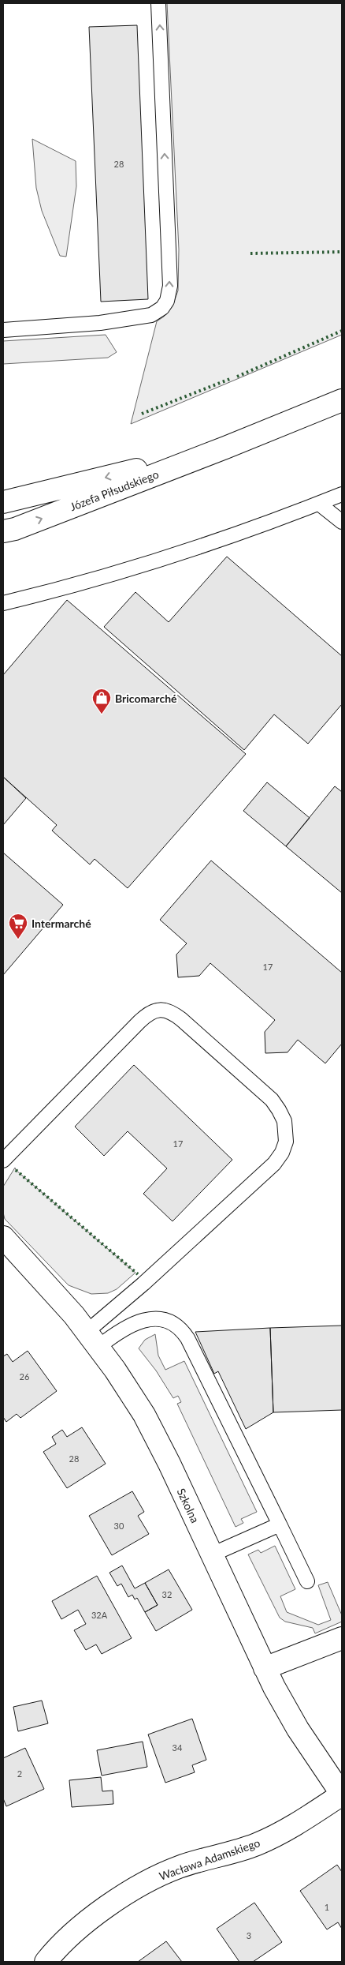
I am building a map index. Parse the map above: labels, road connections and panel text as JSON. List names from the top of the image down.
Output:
{
  "streets": {
    "street": ["Józefa Piłsudskiego", "Szkolna", "Wacława Adamskiego"]
  },
  "crossings": [
    ["Szkolna", "Wacława Adamskiego"]
  ],
  "places": {
    "shop": ["Bricomarché"],
    "supermarket": ["Intermarché"]
  },
  "house_numbers": [
    "28",
    "17",
    "17",
    "26",
    "28",
    "30",
    "32",
    "32A",
    "34",
    "2",
    "1",
    "3"
  ]
}
